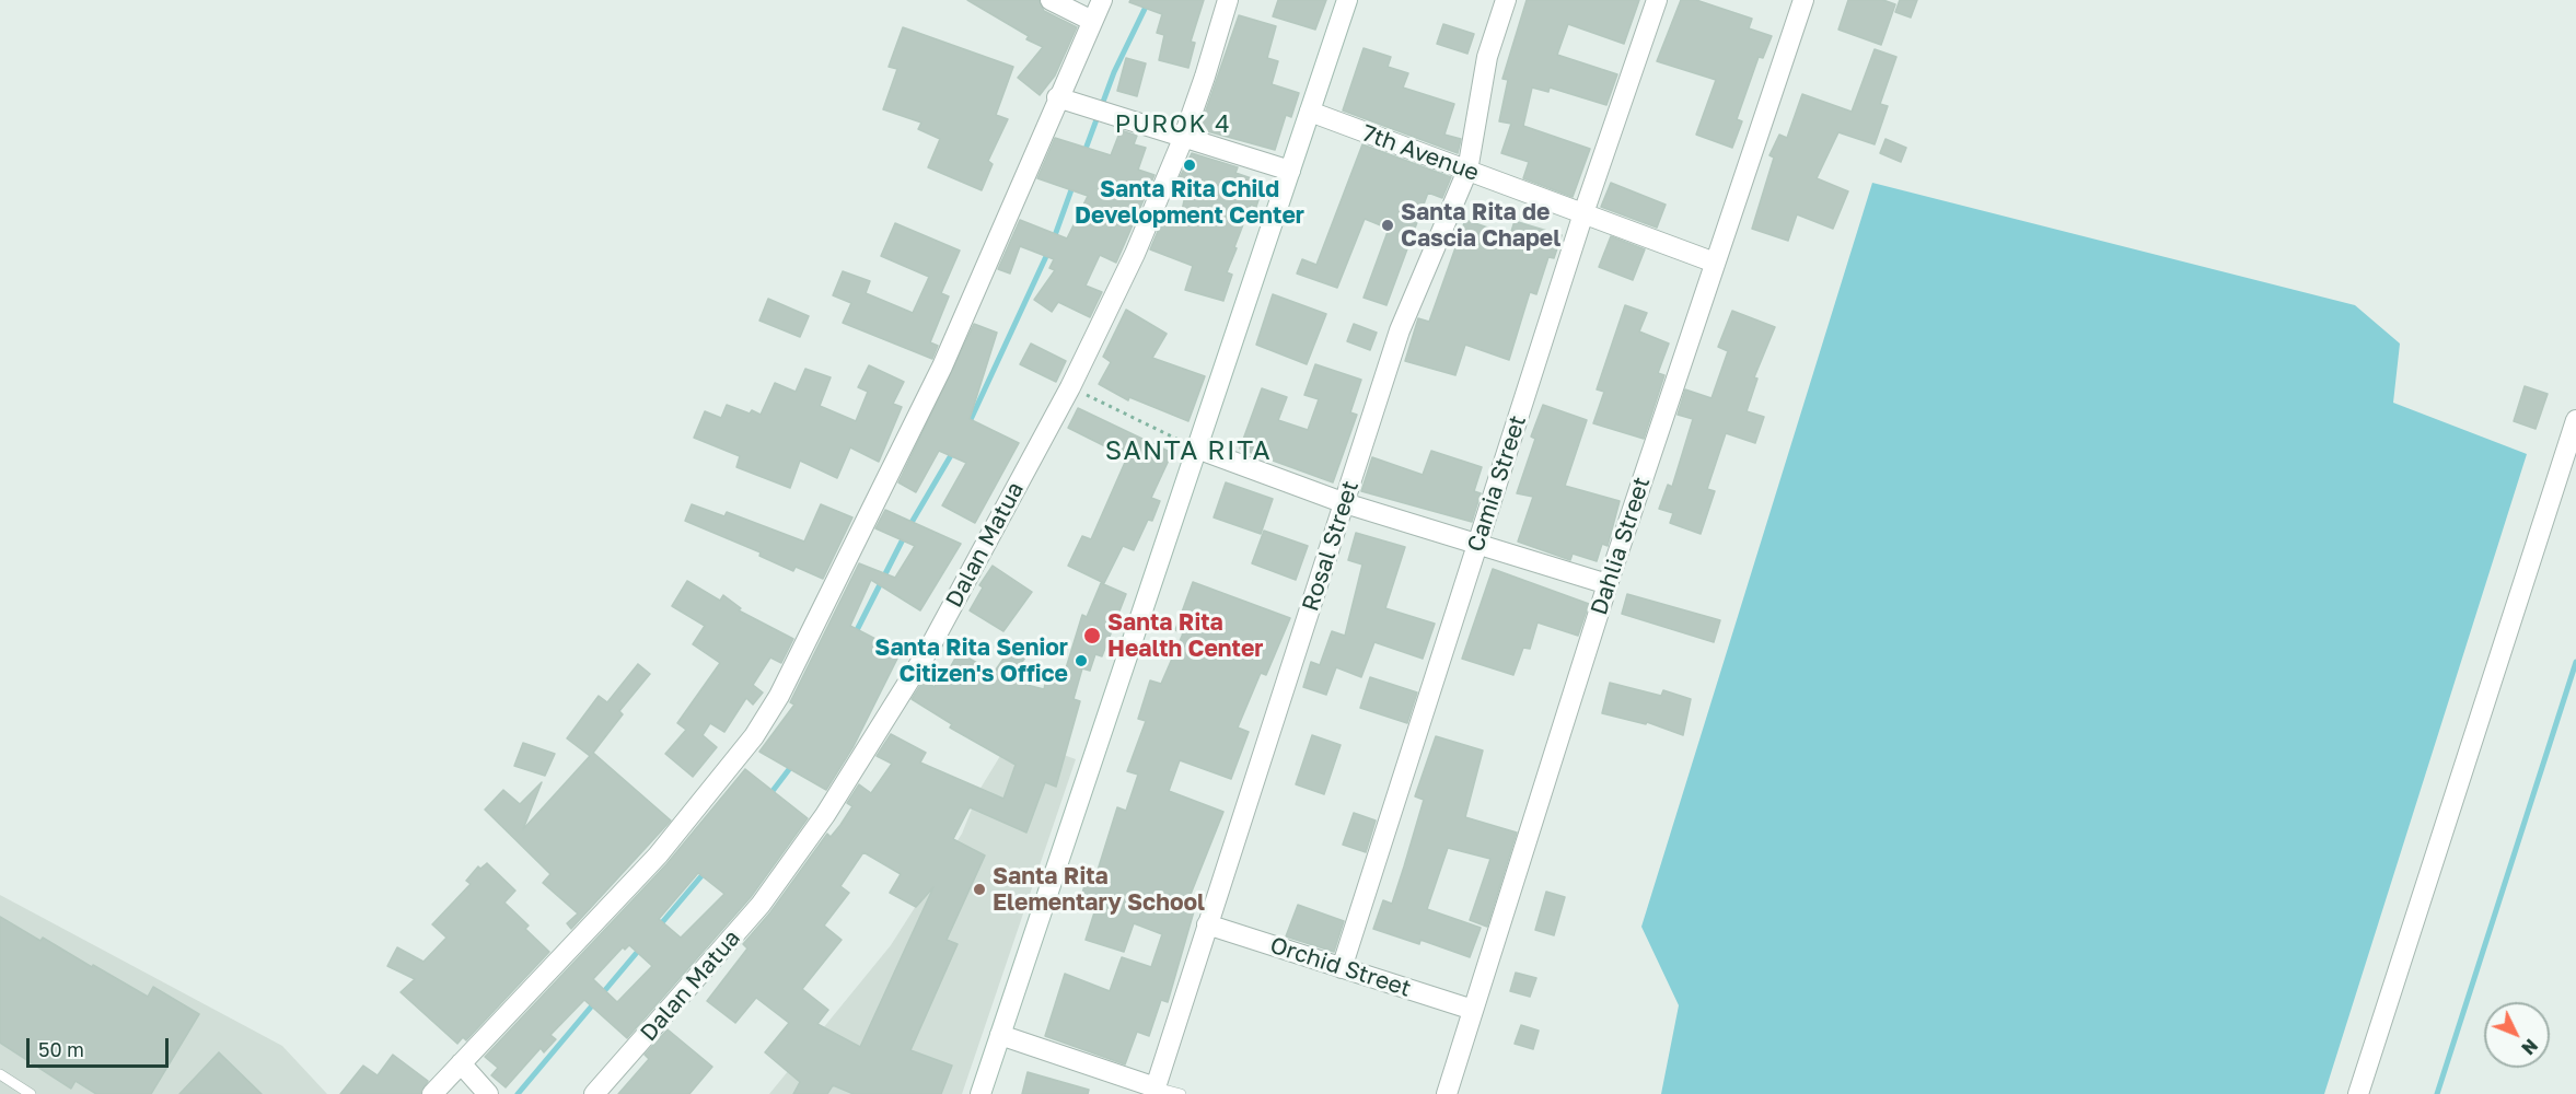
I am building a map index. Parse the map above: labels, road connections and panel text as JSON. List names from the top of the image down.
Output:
{
  "streets": {
    "street": [
      "7th Avenue",
      "Camia Street",
      "Dalan Matua",
      "Rosal Street",
      "Dahlia Street",
      "Orchid Street"
    ]
  },
  "crossings": [
    ["7th Avenue", "Camia Street"],
    ["7th Avenue", "Rosal Street"],
    ["7th Avenue", "Dahlia Street"],
    ["Camia Street", "Orchid Street"],
    ["Rosal Street", "Orchid Street"],
    ["Dahlia Street", "Orchid Street"]
  ],
  "districts": ["PUROK 4", "SANTA RITA"],
  "places": [
    "Santa Rita Child Development Center",
    "Santa Rita de Cascia Chapel",
    "Santa Rita Health Center",
    "Santa Rita Senior Citizen's Office",
    "Santa Rita Elementary School"
  ],
  "scale_bar": "50 m",
  "north": "bottom right"
}
